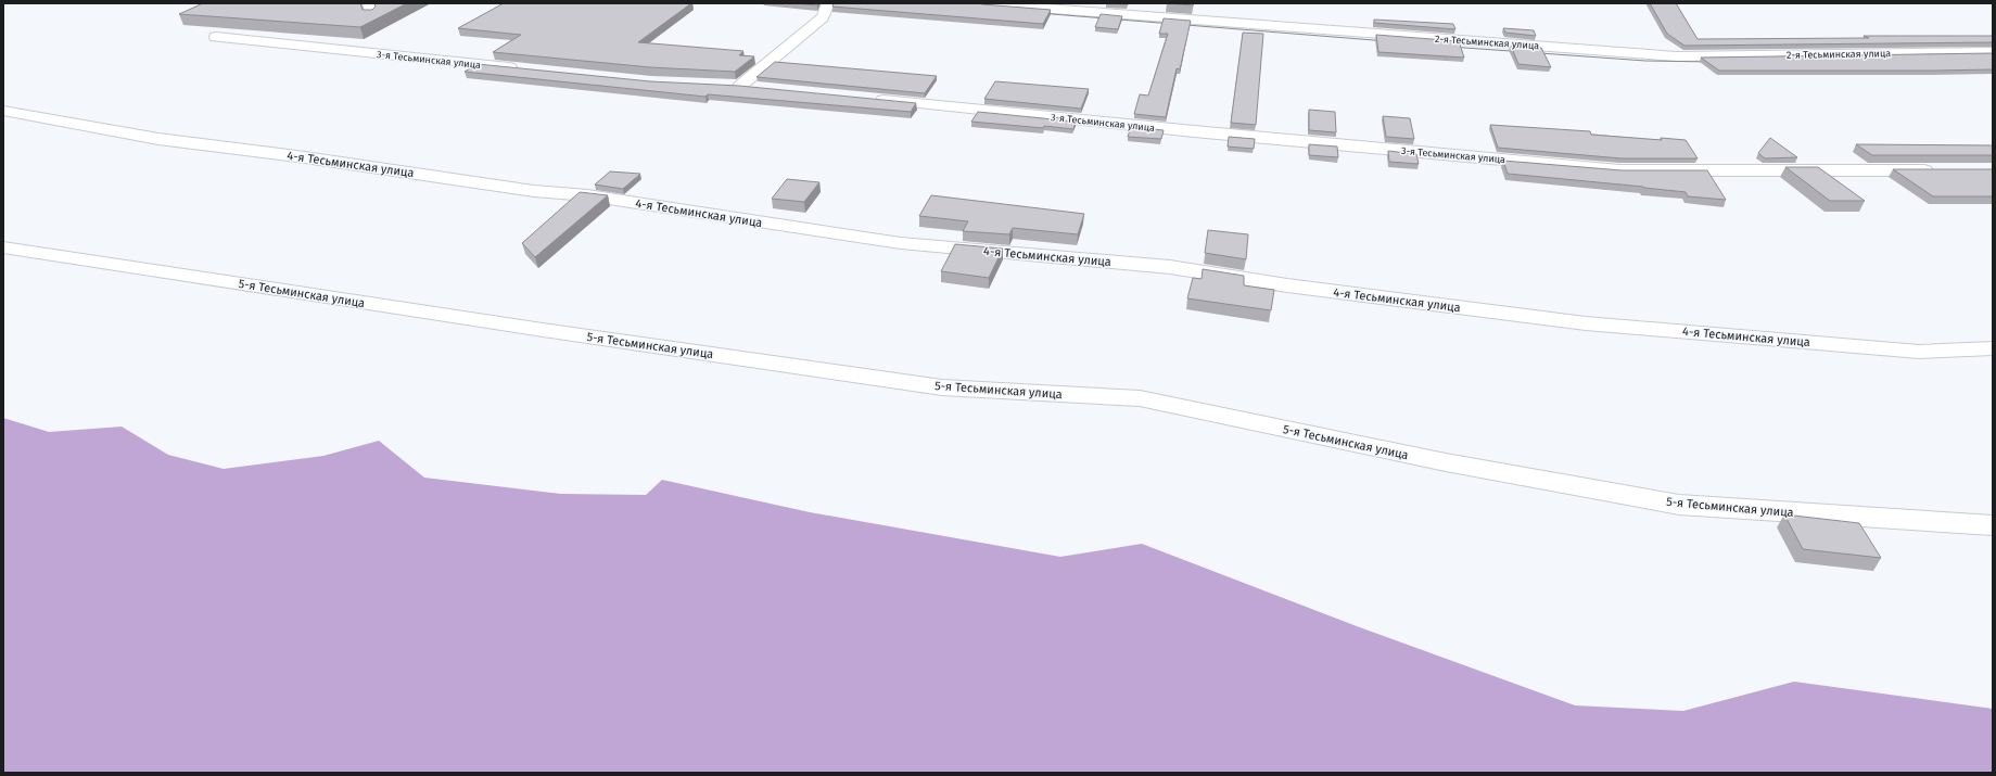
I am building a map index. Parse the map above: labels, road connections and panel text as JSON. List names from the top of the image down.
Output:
{
  "streets": {
    "street": [
      "2-я Тесьминская улица",
      "3-я Тесьминская улица",
      "4-я Тесьминская улица",
      "5-я Тесьминская улица"
    ]
  }
}
